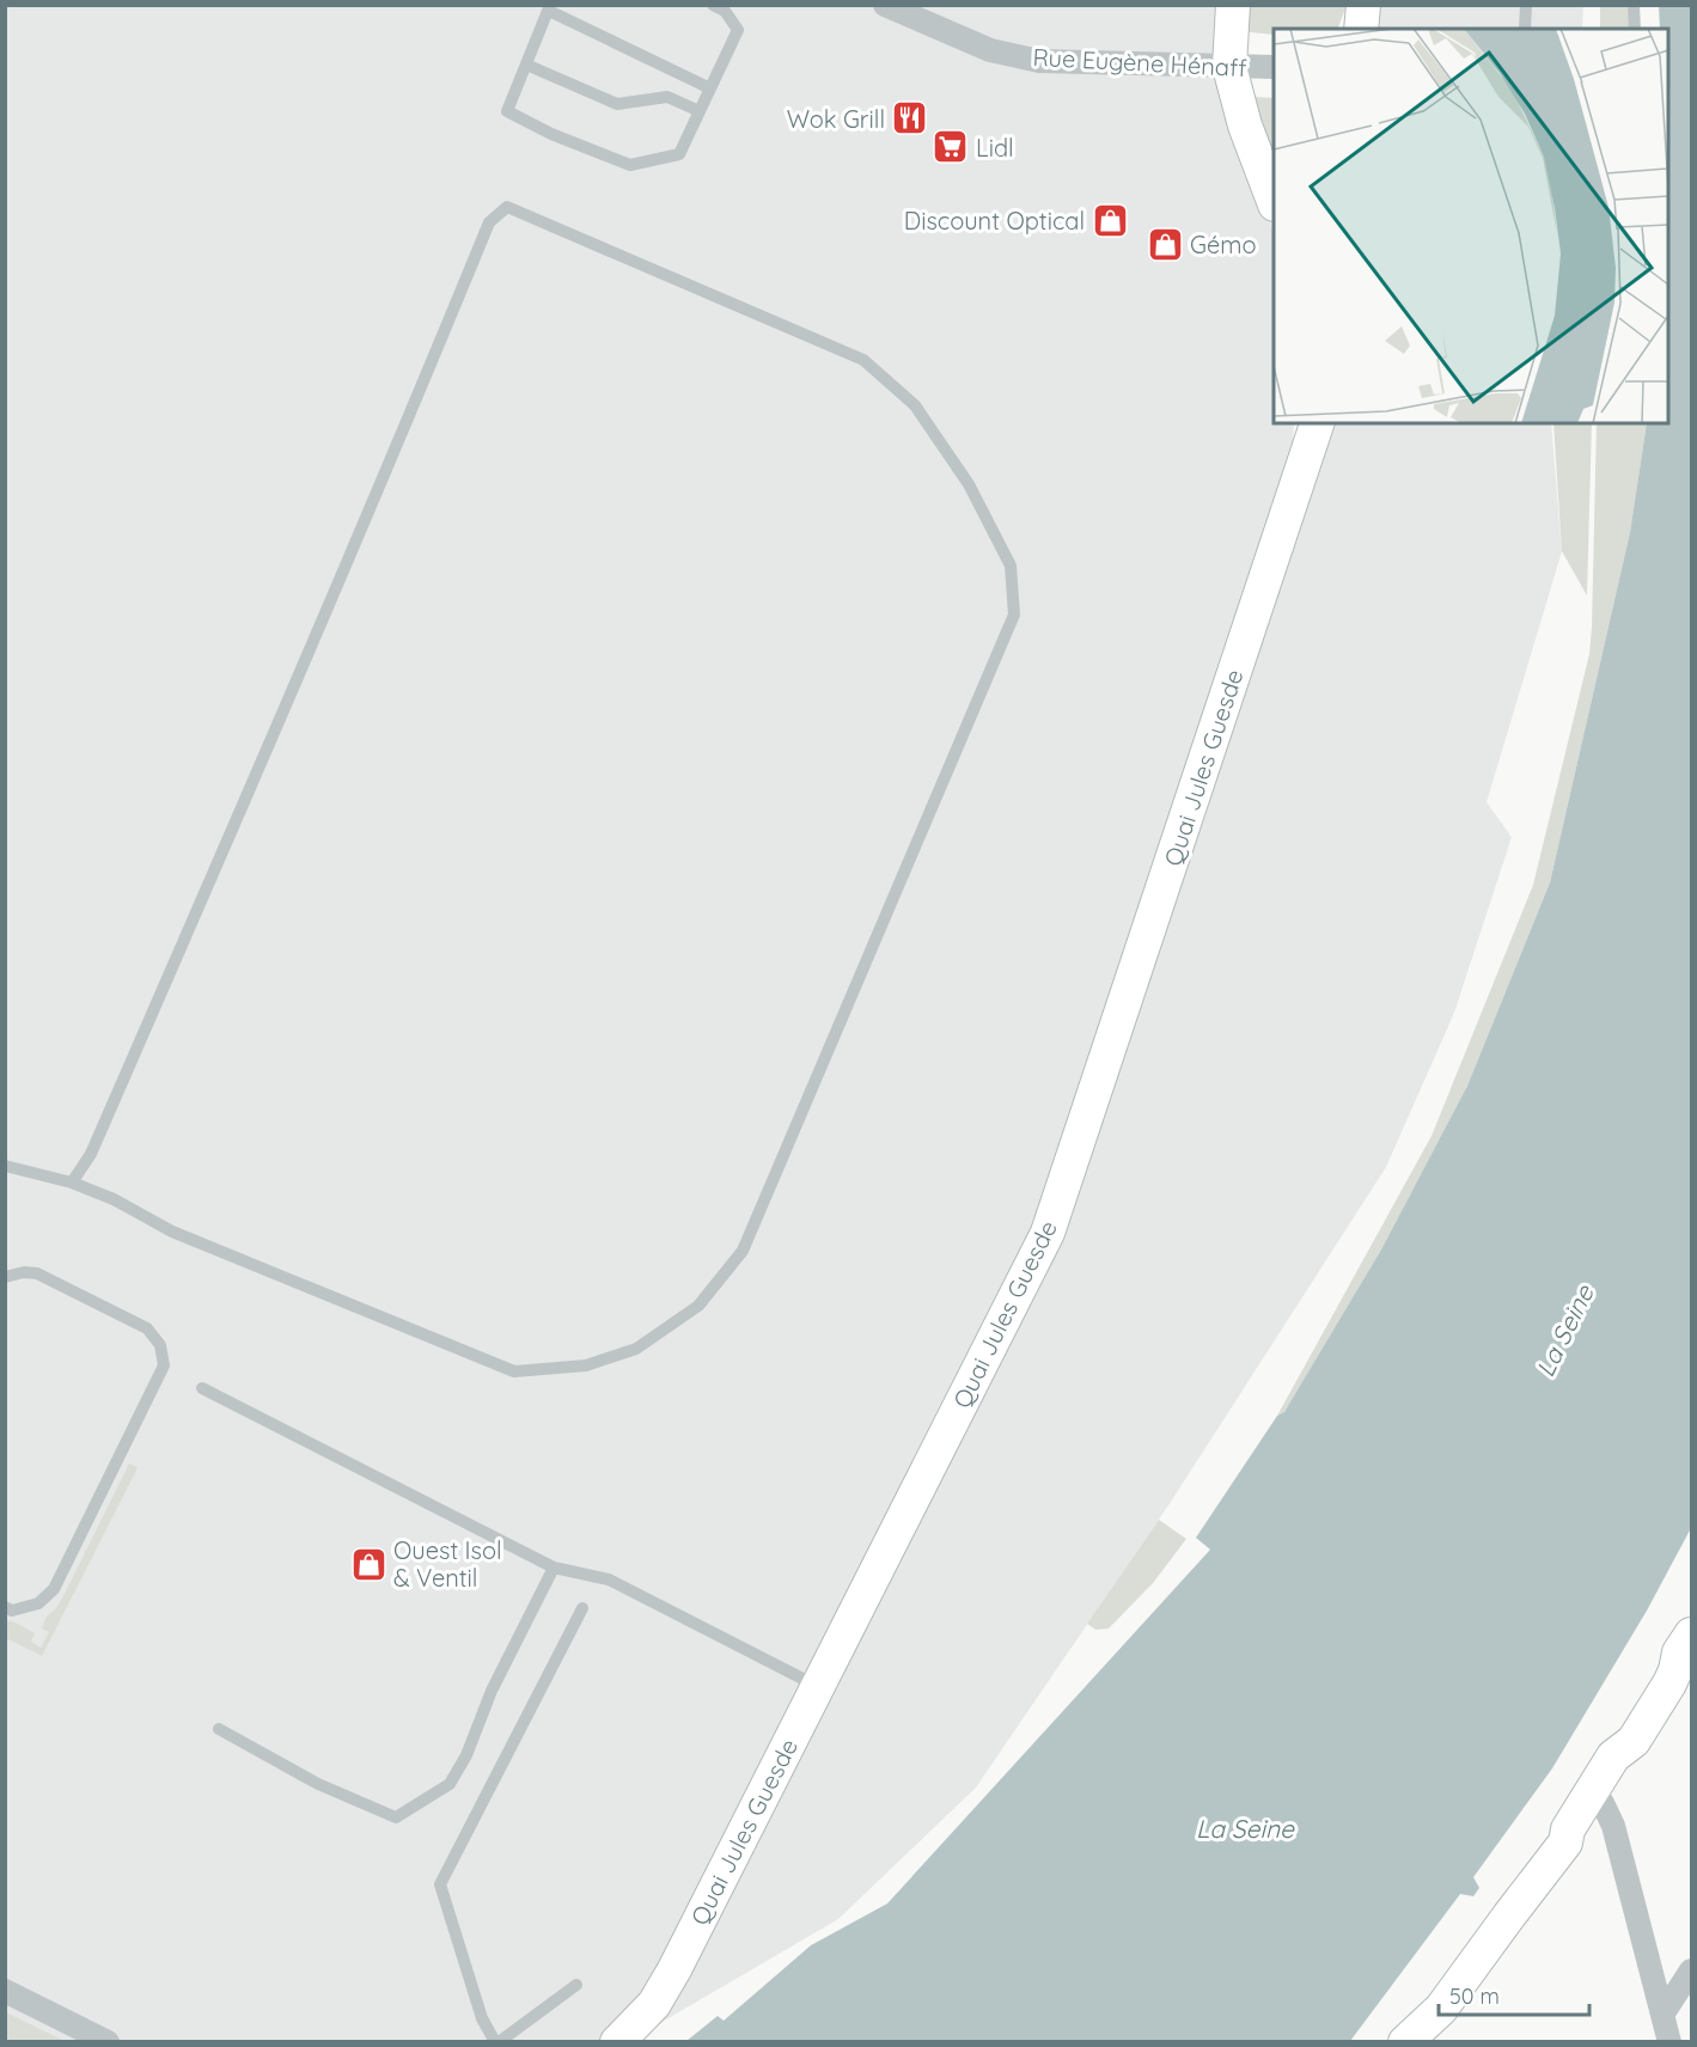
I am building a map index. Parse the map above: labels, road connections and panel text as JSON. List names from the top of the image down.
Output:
{
  "streets": {
    "main road": ["Quai Jules Guesde"],
    "street": ["Rue Eugène Hénaff"]
  },
  "water": ["La Seine"],
  "places": {
    "restaurant": ["Wok Grill"],
    "supermarket": ["Lidl"],
    "shop": ["Discount Optical", "Gémo", "Ouest Isol & Ventil"]
  },
  "scale_bar": "50 m"
}
